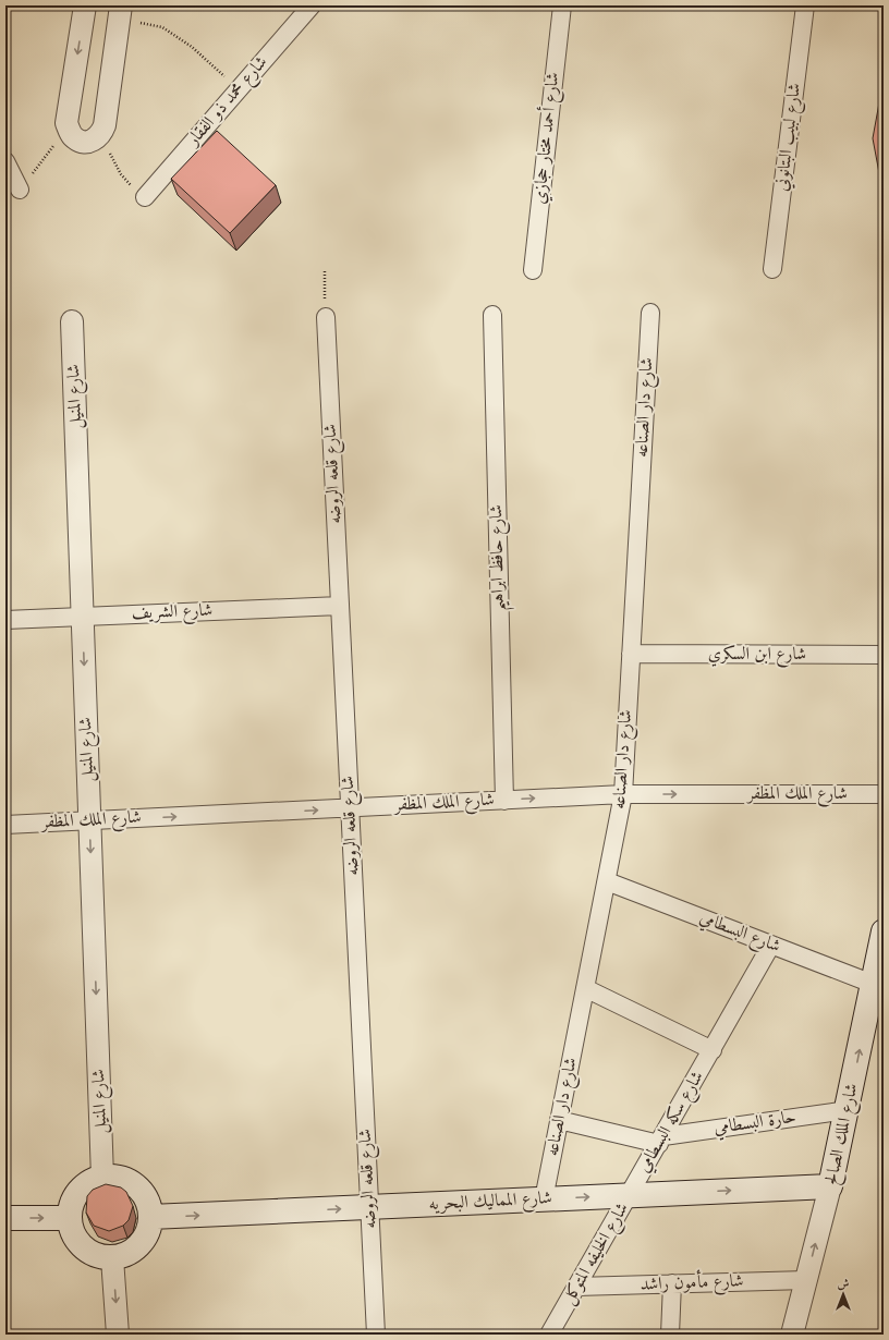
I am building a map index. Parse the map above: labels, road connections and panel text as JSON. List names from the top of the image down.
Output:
{
  "streets": {
    "main road": ["شارع الملك الصالح", "شارع المماليك البحريه"],
    "street": [
      "شارع محمد ذو الفقار",
      "شارع لبيب البتانوني",
      "شارع أحمد مختار حجازي",
      "شارع المنيل",
      "شارع دار الصناعه",
      "شارع قلعه الروضه",
      "شارع حافظ ابراهيم",
      "شارع الشريف",
      "شارع ابن السكري",
      "شارع الملك المظفر",
      "شارع البسطامي",
      "شارع سكه البسطامي",
      "حارة البسطامي",
      "شارع الخليفه المتوكل",
      "شارع مأمون راشد"
    ]
  },
  "crossings": [
    ["شارع المنيل", "شارع الشريف"],
    ["شارع المنيل", "شارع الملك المظفر"],
    ["شارع المنيل", "شارع المماليك البحريه"],
    ["شارع دار الصناعه", "شارع ابن السكري"],
    ["شارع دار الصناعه", "شارع الملك المظفر"],
    ["شارع دار الصناعه", "شارع البسطامي"],
    ["شارع دار الصناعه", "شارع سكه البسطامي"],
    ["شارع دار الصناعه", "شارع المماليك البحريه"],
    ["شارع قلعه الروضه", "شارع الشريف"],
    ["شارع قلعه الروضه", "شارع الملك المظفر"],
    ["شارع قلعه الروضه", "شارع المماليك البحريه"],
    ["شارع حافظ ابراهيم", "شارع الملك المظفر"],
    ["شارع البسطامي", "شارع سكه البسطامي"],
    ["شارع البسطامي", "شارع الملك الصالح"],
    ["شارع سكه البسطامي", "حارة البسطامي"],
    ["شارع سكه البسطامي", "شارع المماليك البحريه"],
    ["شارع سكه البسطامي", "شارع الخليفه المتوكل"],
    ["حارة البسطامي", "شارع الملك الصالح"],
    ["شارع الملك الصالح", "شارع المماليك البحريه"],
    ["شارع الملك الصالح", "شارع مأمون راشد"],
    ["شارع المماليك البحريه", "شارع الخليفه المتوكل"],
    ["شارع الخليفه المتوكل", "شارع مأمون راشد"]
  ],
  "one_way": [
    "شارع المنيل",
    "شارع الملك المظفر",
    "شارع الملك الصالح",
    "شارع المماليك البحريه"
  ],
  "north": "top"
}
